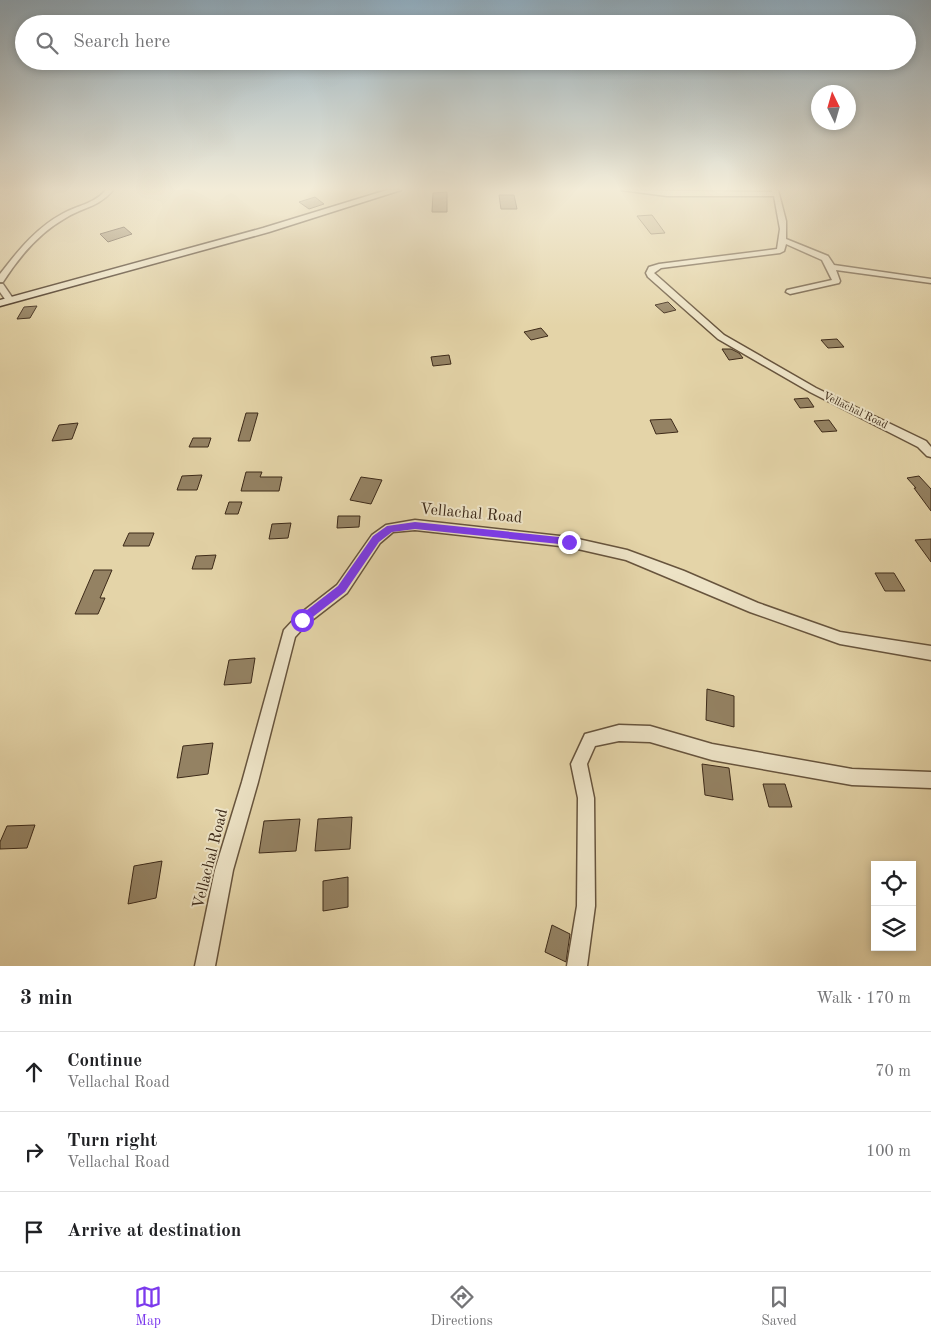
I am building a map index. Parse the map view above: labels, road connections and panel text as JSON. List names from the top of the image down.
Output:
{
  "streets": {
    "street": ["Vellachal Road"]
  },
  "north": "top",
  "page": {
    "search": "Search here",
    "heading": ["3 min", "Walk · 170 m"],
    "list": [
      ["Continue", "Vellachal Road", "70 m"],
      ["Turn right", "Vellachal Road", "100 m"],
      "Arrive at destination"
    ],
    "nav": ["Map", "Directions", "Saved"]
  }
}
